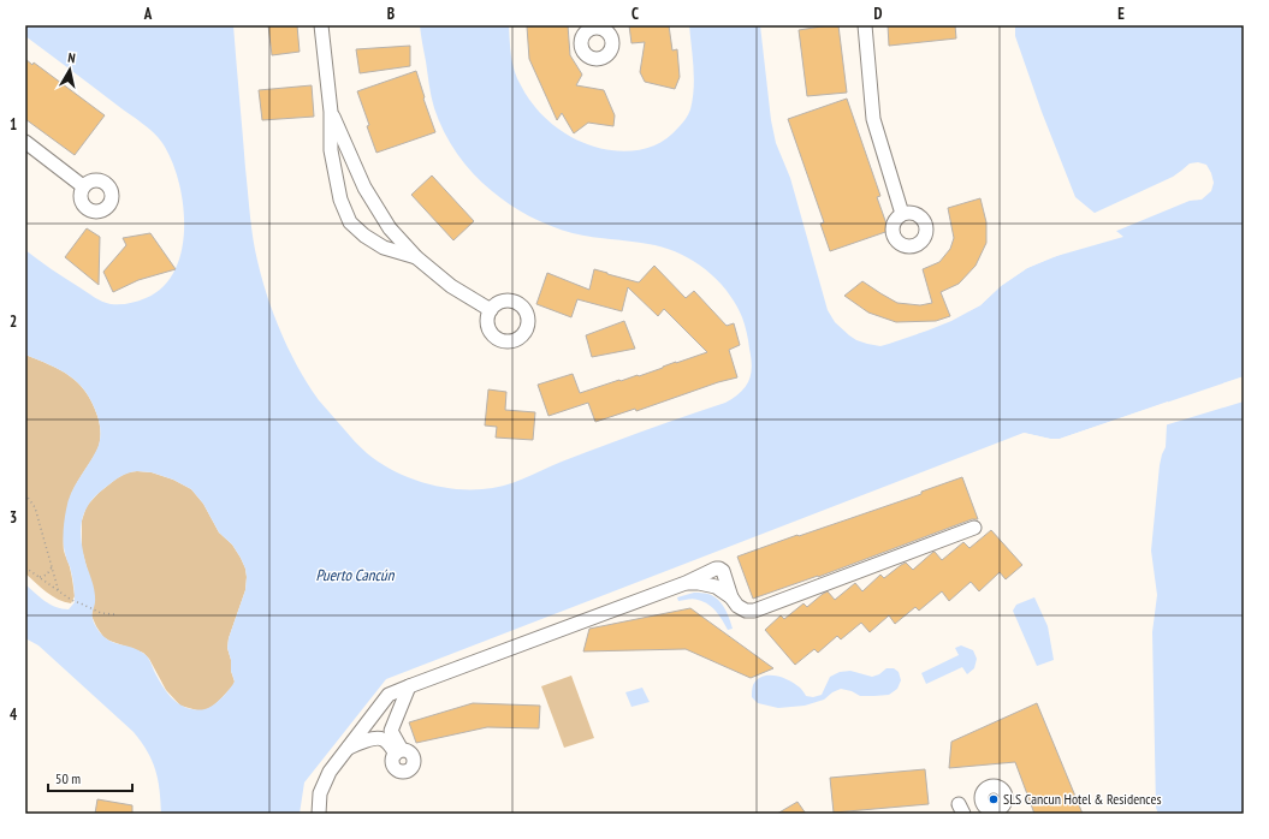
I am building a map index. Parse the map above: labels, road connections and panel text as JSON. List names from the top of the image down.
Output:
{
  "water": ["Puerto Cancún"],
  "places": ["SLS Cancun Hotel & Residences"],
  "scale_bar": "50 m",
  "north": "top",
  "grid": {
    "columns": [
      "A",
      "B",
      "C",
      "D",
      "E"
    ],
    "rows": [
      "1",
      "2",
      "3",
      "4"
    ]
  }
}
